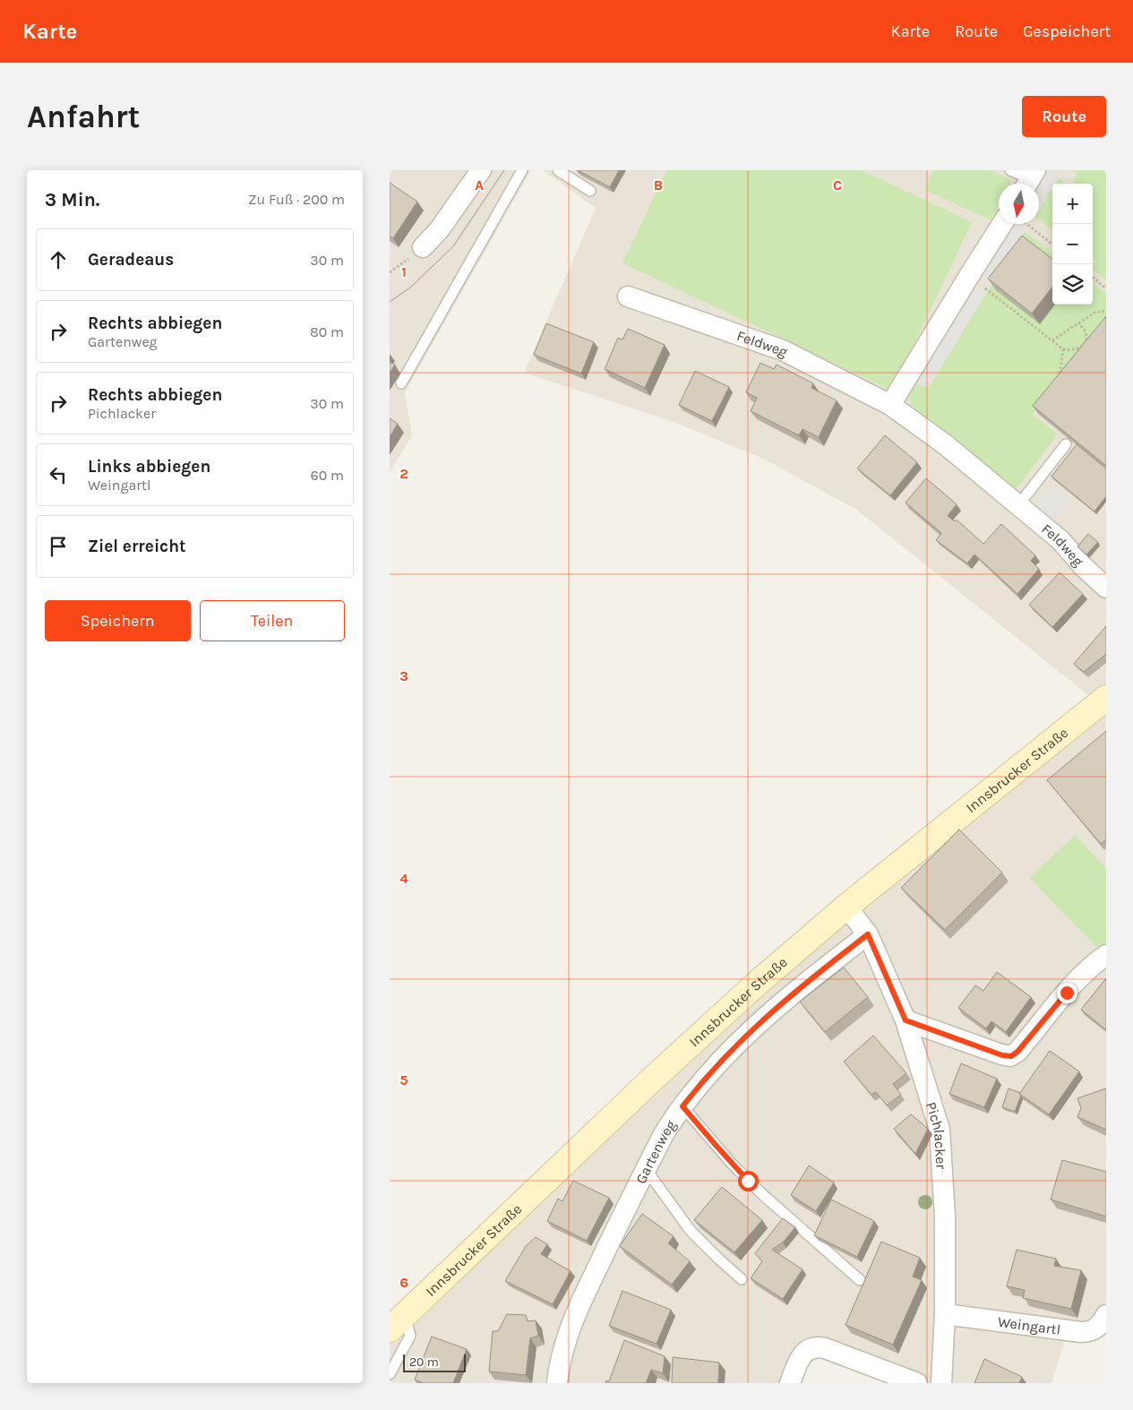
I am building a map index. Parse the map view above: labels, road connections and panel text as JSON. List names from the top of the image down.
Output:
{
  "streets": {
    "street": [
      "Feldweg",
      "Innsbrucker Straße",
      "Pichlacker",
      "Gartenweg",
      "Weingartl"
    ]
  },
  "crossings": [
    ["Innsbrucker Straße", "Pichlacker"],
    ["Pichlacker", "Gartenweg"],
    ["Pichlacker", "Weingartl"]
  ],
  "scale_bar": "20 m",
  "north": "bottom",
  "page": {
    "header": "Karte",
    "nav": ["Karte", "Route", "Gespeichert"],
    "buttons": [
      "Route",
      ["Speichern", "Teilen"]
    ],
    "title": "Anfahrt",
    "heading": ["3 Min.", "Zu Fuß · 200 m"],
    "map_buttons": ["+", "−"],
    "list": [
      ["Geradeaus", "30 m"],
      ["Rechts abbiegen", "Gartenweg", "80 m"],
      ["Rechts abbiegen", "Pichlacker", "30 m"],
      ["Links abbiegen", "Weingartl", "60 m"],
      "Ziel erreicht"
    ],
    "scale": "20 m"
  },
  "grid": {
    "columns": ["A", "B", "C"],
    "rows": [
      "1",
      "2",
      "3",
      "4",
      "5",
      "6"
    ]
  }
}
